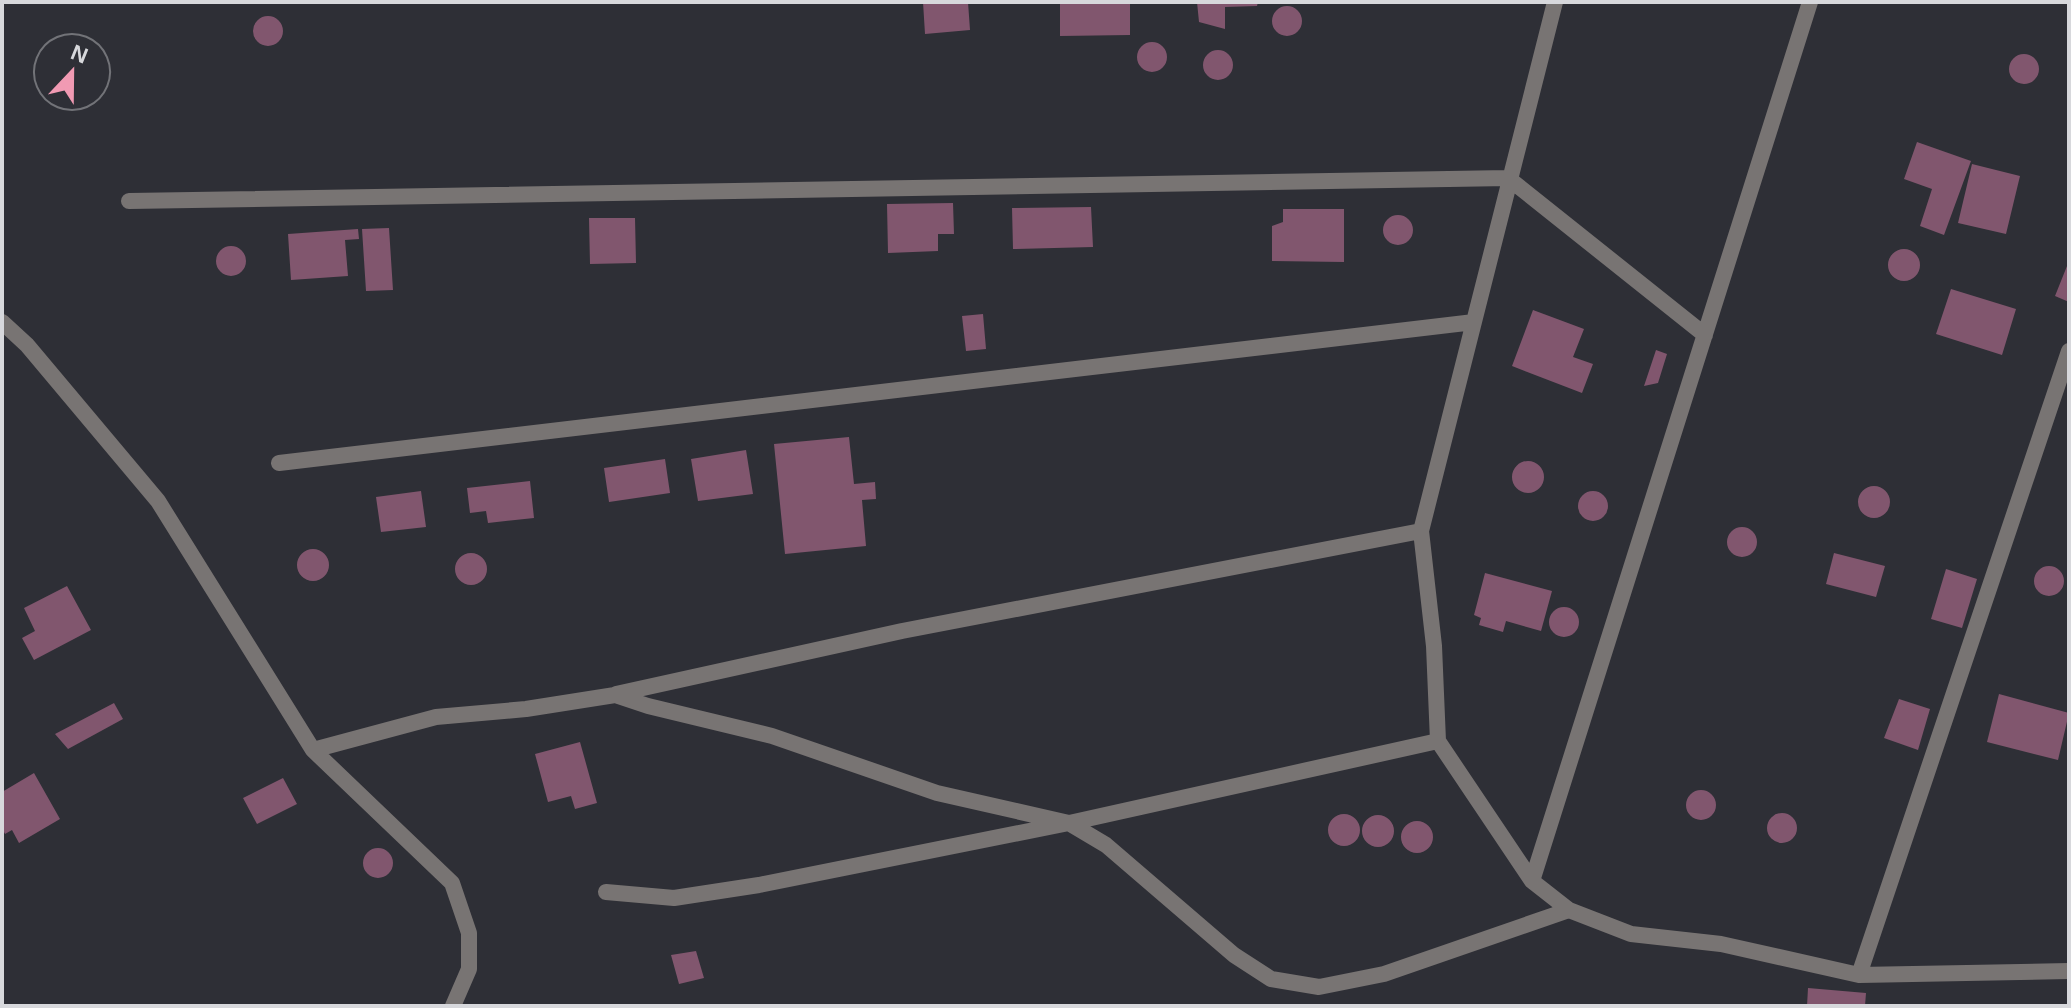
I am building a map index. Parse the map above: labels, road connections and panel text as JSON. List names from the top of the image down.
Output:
{
  "north": "top"
}
